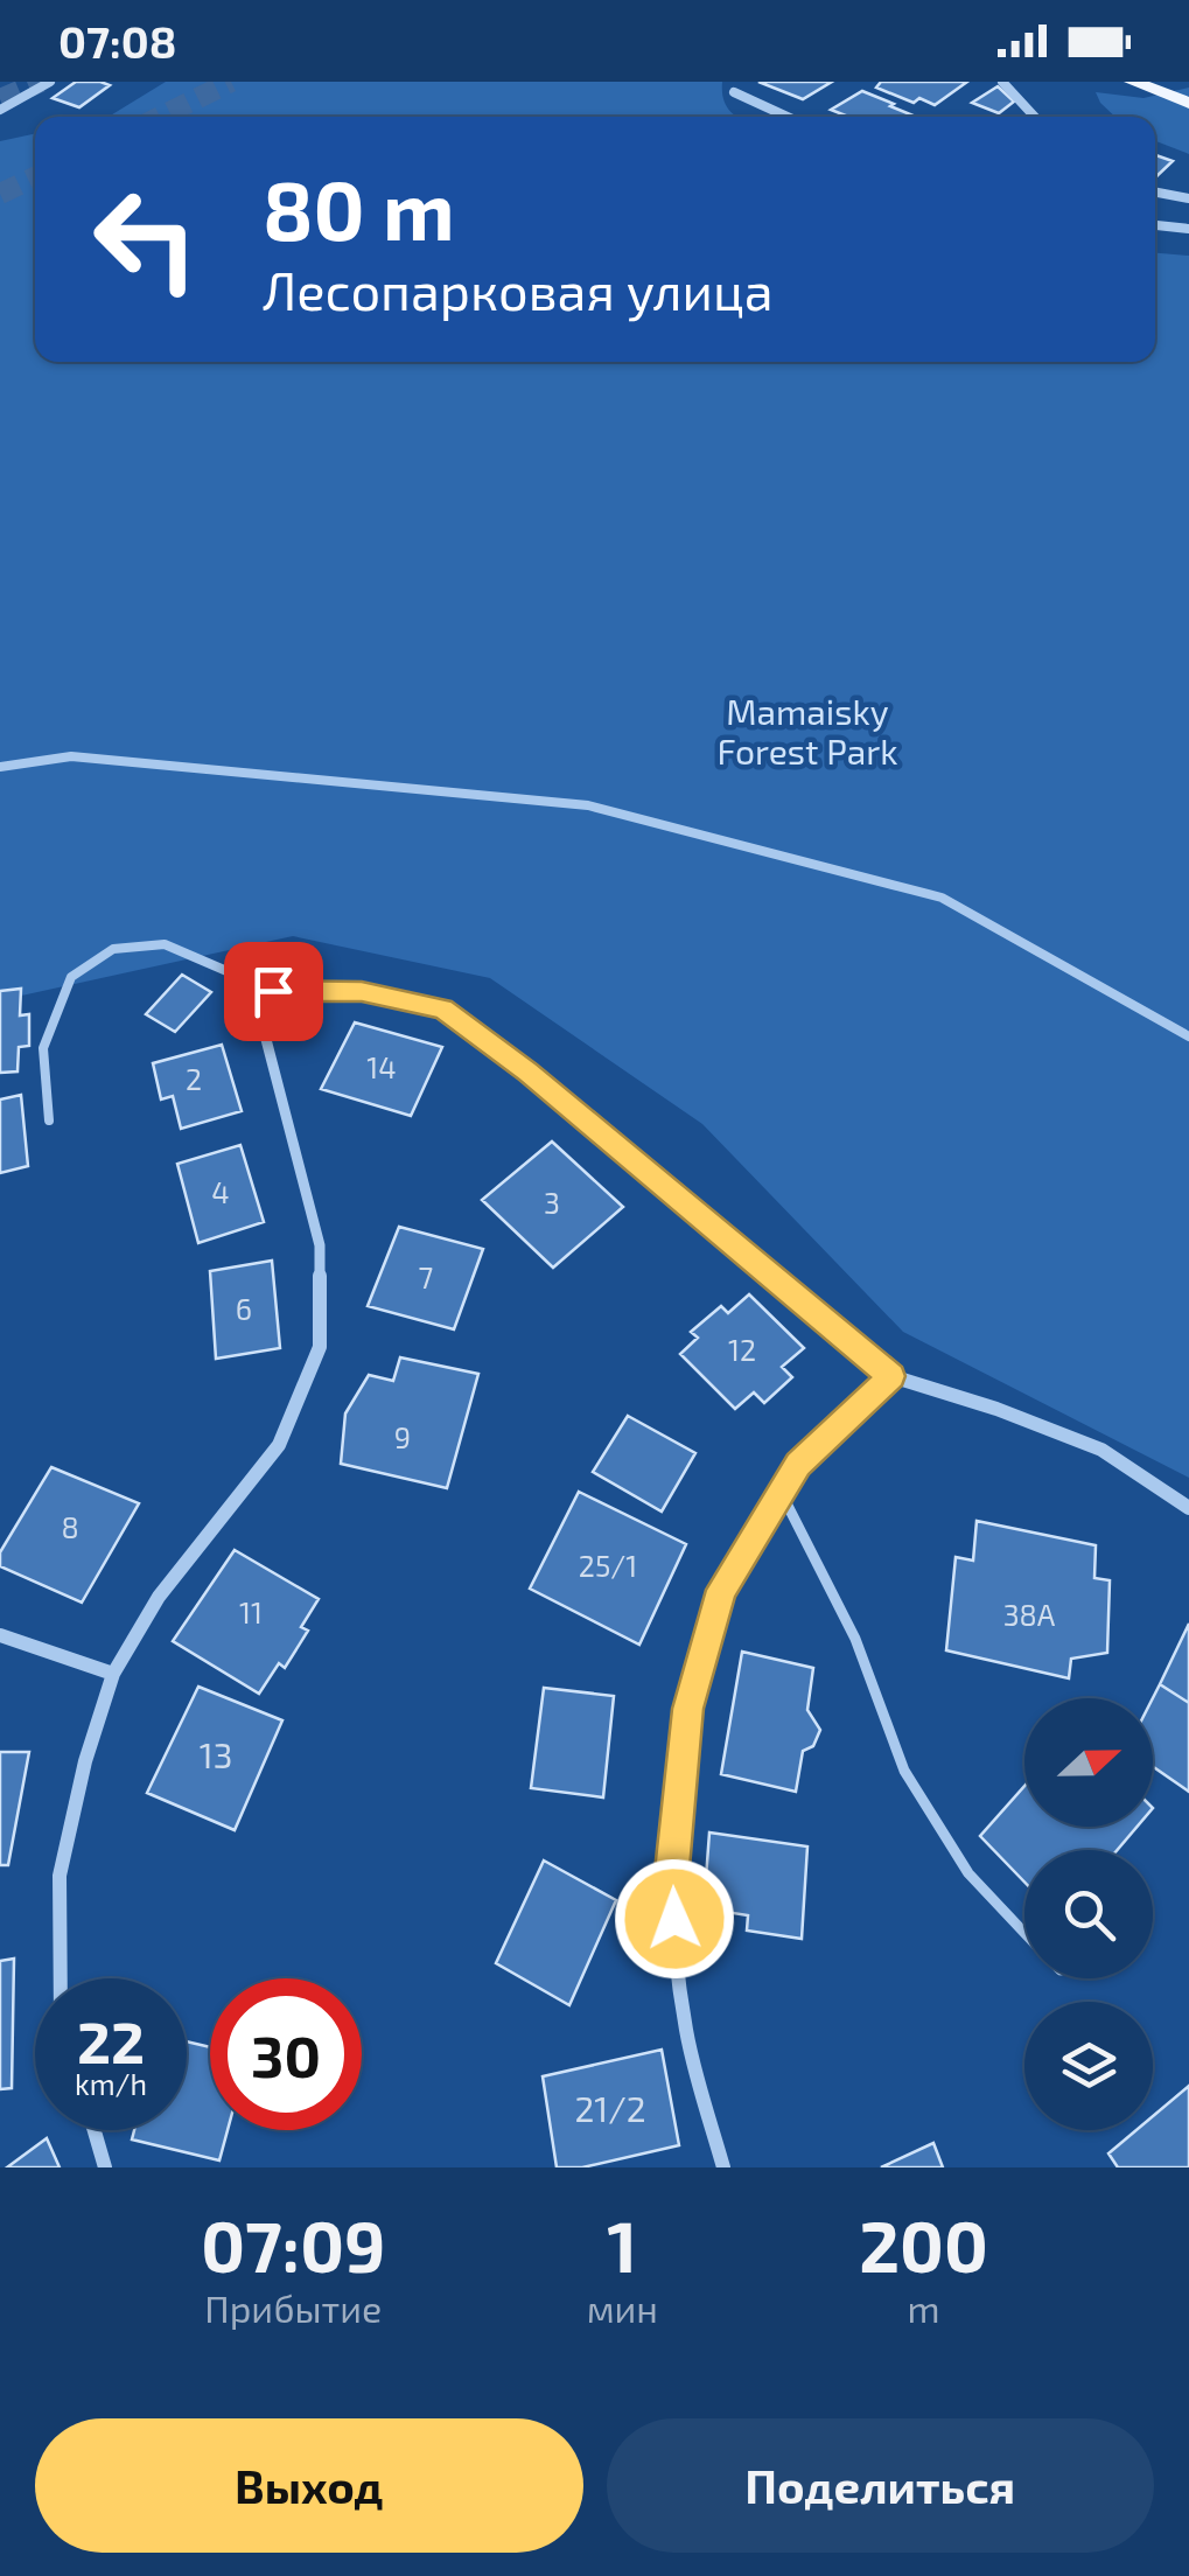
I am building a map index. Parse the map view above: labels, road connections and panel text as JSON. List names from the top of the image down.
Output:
{
  "parks": ["Mamaisky Forest Park"],
  "house_numbers": [
    "14",
    "2",
    "4",
    "3",
    "7",
    "6",
    "12",
    "9",
    "8",
    "25/1",
    "11",
    "38А",
    "13",
    "21/2"
  ],
  "north": "right",
  "page": {
    "status": "07:08",
    "turn": ["80 m", "Лесопарковая улица"],
    "speed": "22 km/h",
    "limit": "30",
    "eta": [
      "07:09",
      "Прибытие",
      "1",
      "мин",
      "200",
      "m"
    ],
    "buttons": ["Выход", "Поделиться"]
  }
}
